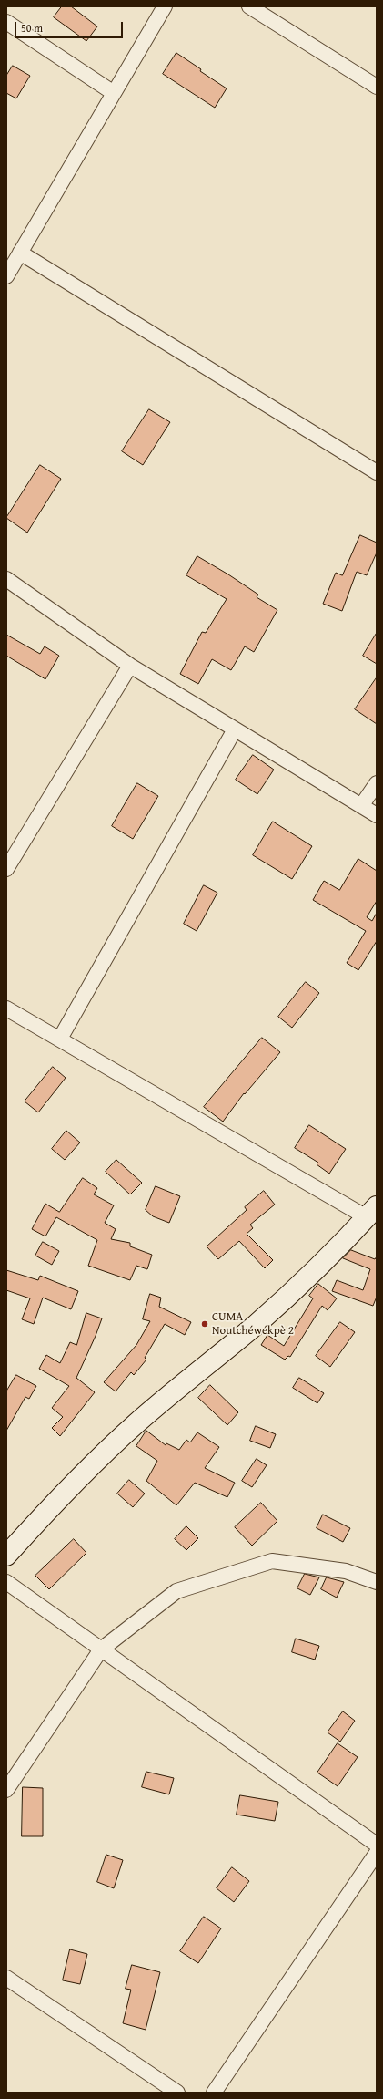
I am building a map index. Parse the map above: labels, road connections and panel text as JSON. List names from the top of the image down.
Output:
{
  "places": ["CUMA Noutchéwékpè 2"],
  "scale_bar": "50 m"
}
